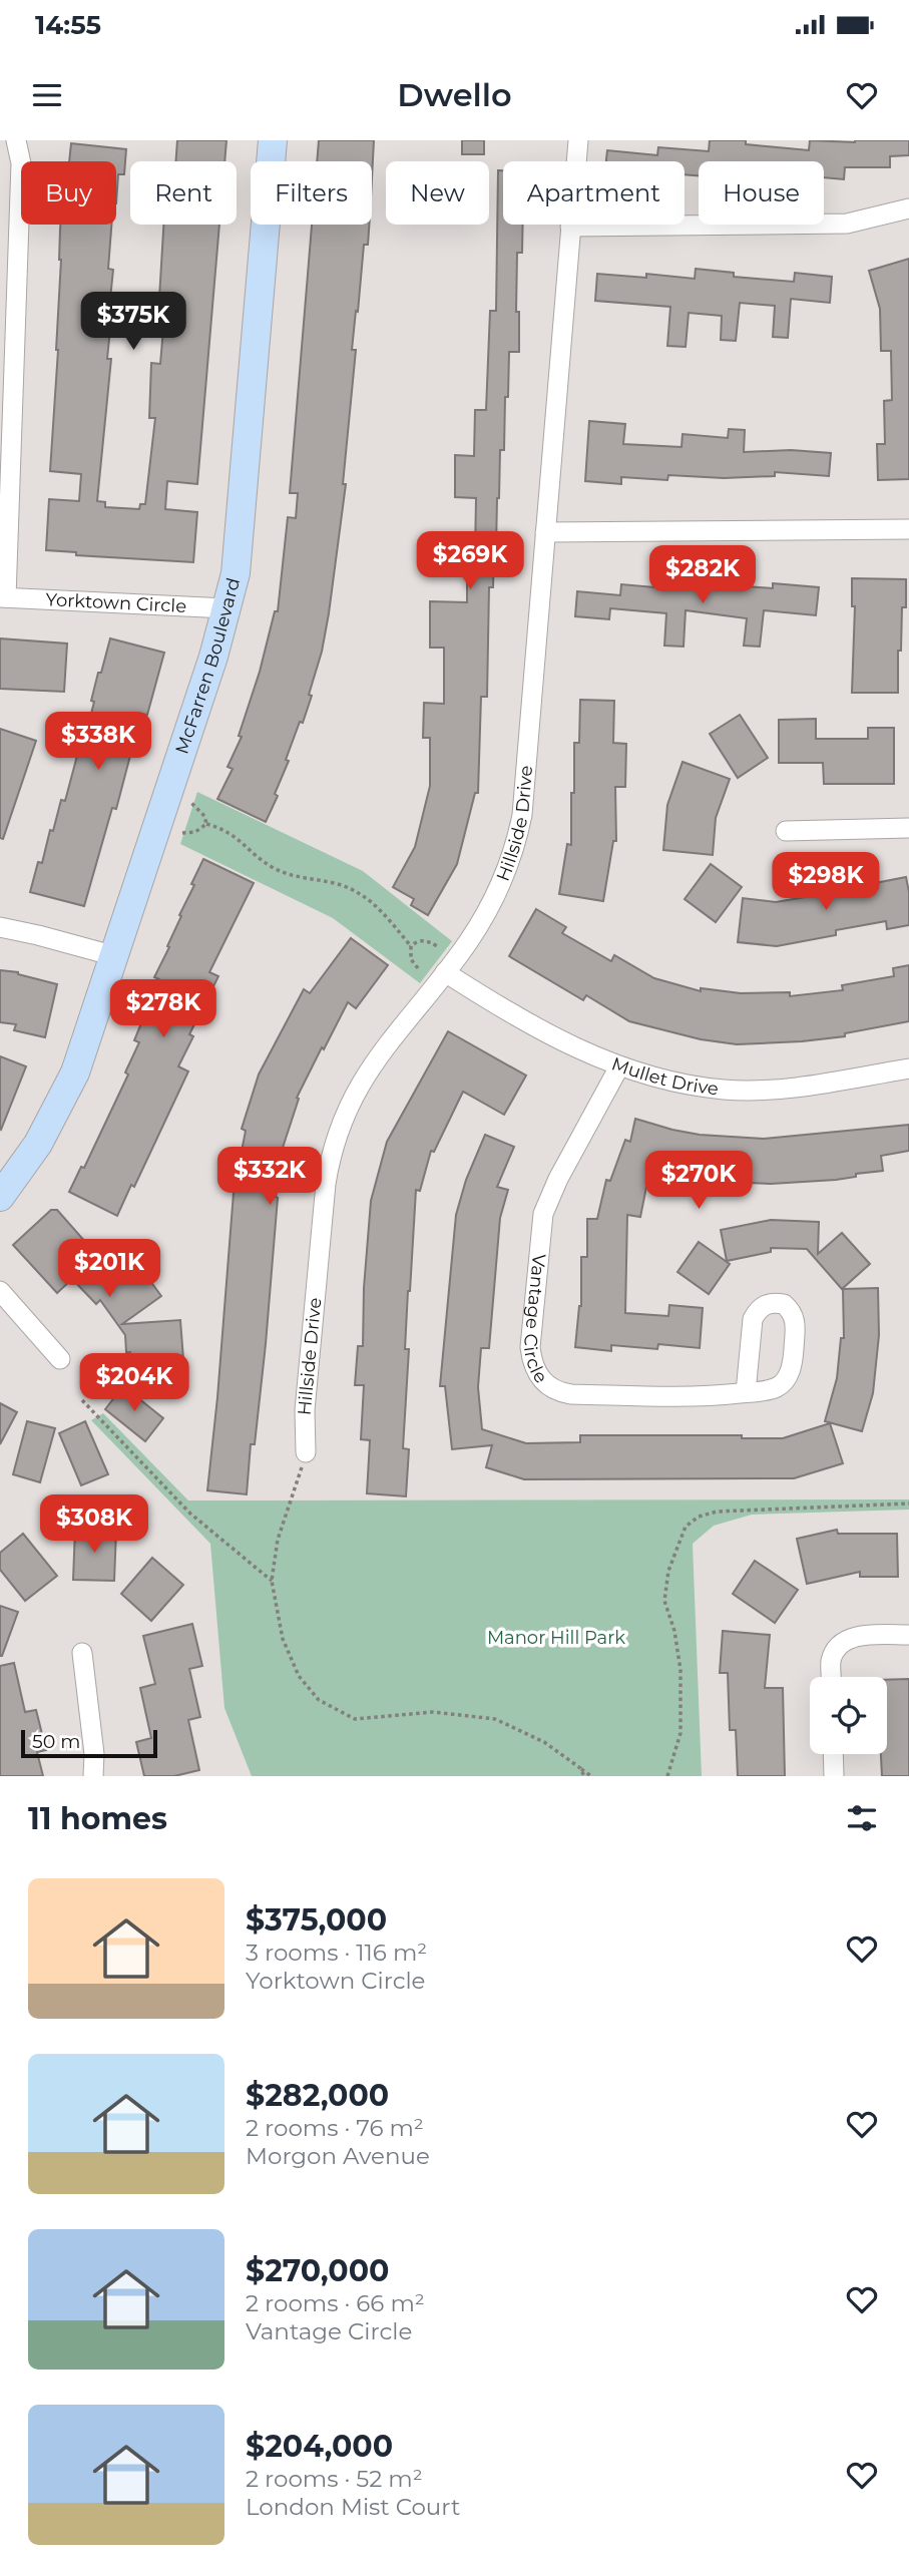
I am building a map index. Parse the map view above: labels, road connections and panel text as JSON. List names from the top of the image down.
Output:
{
  "streets": {
    "street": [
      "Yorktown Circle",
      "McFarren Boulevard",
      "Hillside Drive",
      "Mullet Drive",
      "Vantage Circle"
    ]
  },
  "crossings": [
    ["Yorktown Circle", "McFarren Boulevard"],
    ["Hillside Drive", "Mullet Drive"],
    ["Mullet Drive", "Vantage Circle"]
  ],
  "parks": ["Manor Hill Park"],
  "scale_bar": "50 m",
  "page": {
    "status": "14:55",
    "header": "Dwello",
    "chip": [
      "Buy",
      "Rent",
      "Filters",
      "New",
      "Apartment",
      "House"
    ],
    "price": [
      "$375K",
      "$269K",
      "$282K",
      "$338K",
      "$298K",
      "$278K",
      "$332K",
      "$270K",
      "$201K",
      "$204K",
      "$308K"
    ],
    "scale": "50 m",
    "heading": "11 homes",
    "list": [
      {
        "name": "$375,000",
        "note": "3 rooms · 116 m² · Yorktown Circle"
      },
      {
        "name": "$282,000",
        "note": "2 rooms · 76 m² · Morgon Avenue"
      },
      {
        "name": "$270,000",
        "note": "2 rooms · 66 m² · Vantage Circle"
      },
      {
        "name": "$204,000",
        "note": "2 rooms · 52 m² · London Mist Court"
      }
    ]
  }
}
